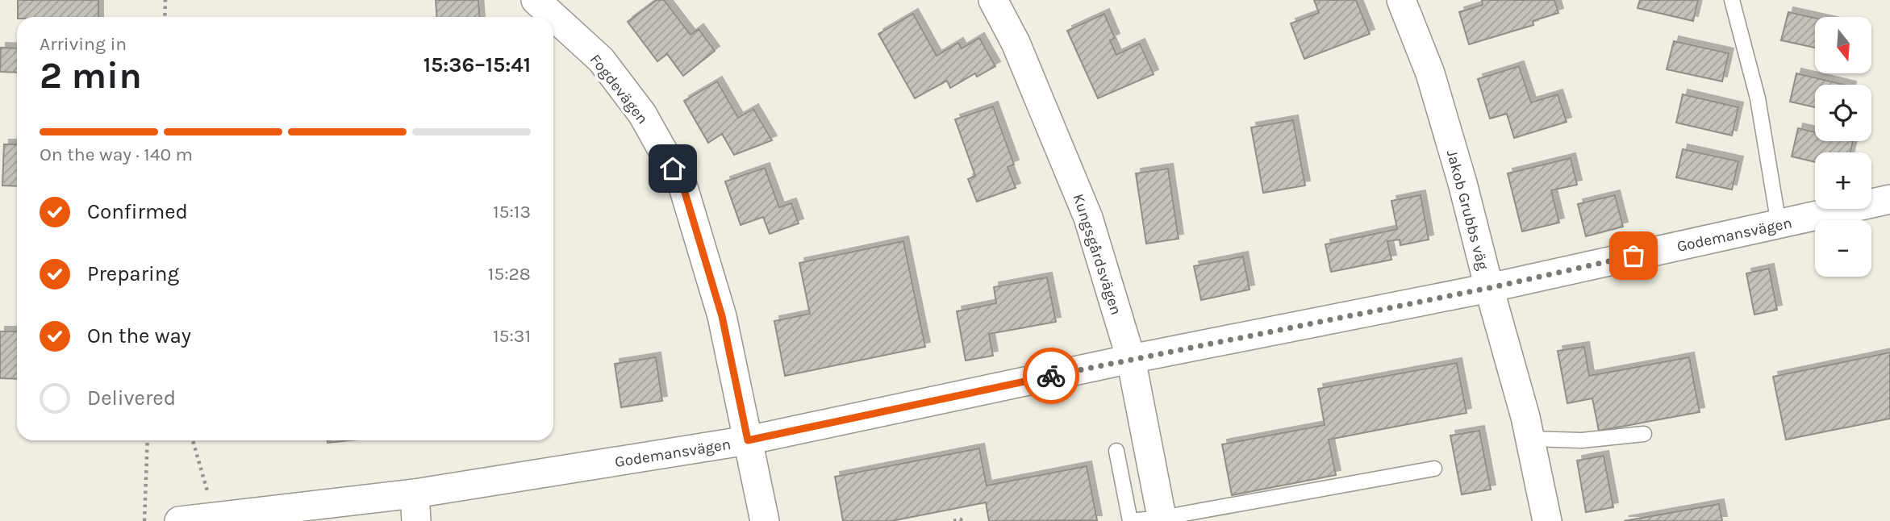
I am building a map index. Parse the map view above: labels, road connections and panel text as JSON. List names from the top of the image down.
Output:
{
  "streets": {
    "street": [
      "Fogdevägen",
      "Jakob Grubbs väg",
      "Godemansvägen",
      "Kungsgårdsvägen"
    ]
  },
  "crossings": [
    ["Fogdevägen", "Godemansvägen"],
    ["Jakob Grubbs väg", "Godemansvägen"],
    ["Godemansvägen", "Kungsgårdsvägen"]
  ],
  "north": "bottom",
  "page": {
    "map_buttons": ["+", "−"],
    "heading": ["2 min", "Arriving in", "15:36–15:41"],
    "bar": "On the way · 140 m",
    "list": [
      ["Confirmed", "15:13"],
      ["Preparing", "15:28"],
      ["On the way", "15:31"],
      "Delivered"
    ]
  }
}
